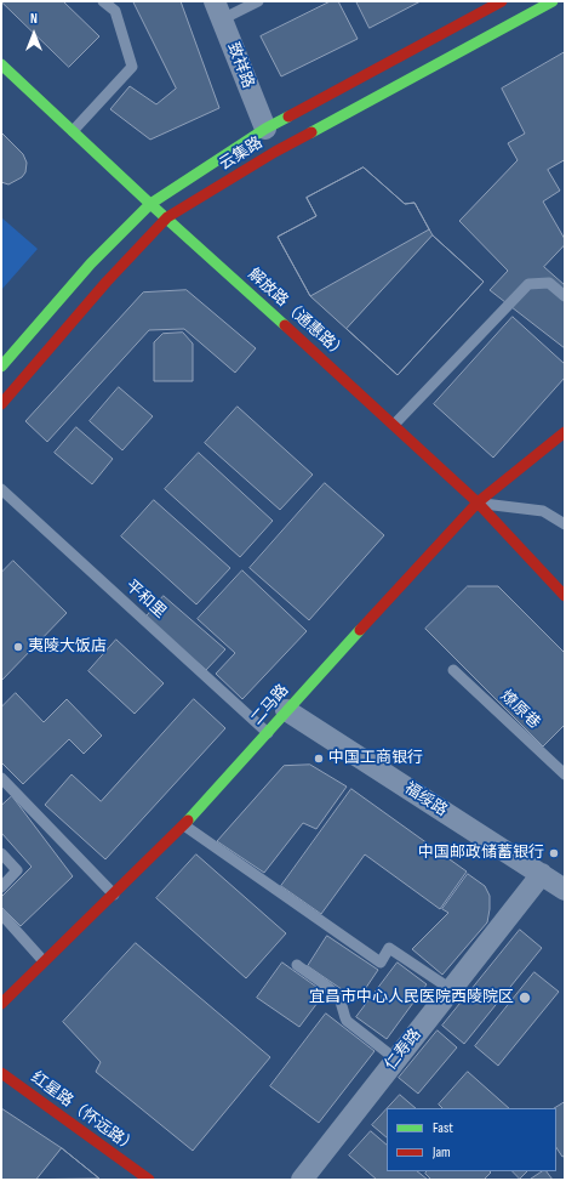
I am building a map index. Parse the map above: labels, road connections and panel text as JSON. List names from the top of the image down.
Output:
{
  "streets": {
    "street": [
      "致祥路",
      "云集路",
      "解放路（通惠路）",
      "二马路",
      "福绥路",
      "仁寿路",
      "红星路（怀远路）"
    ],
    "lane": ["平和里", "燎原巷"]
  },
  "crossings": [
    ["致祥路", "云集路"],
    ["云集路", "解放路（通惠路）"],
    ["解放路（通惠路）", "二马路"],
    ["平和里", "二马路"],
    ["二马路", "福绥路"],
    ["福绥路", "仁寿路"]
  ],
  "places": [
    "夷陵大饭店",
    "中国工商银行",
    "中国邮政储蓄银行",
    "宜昌市中心人民医院西陵院区"
  ],
  "legend": ["Fast", "Jam"],
  "north": "top"
}
